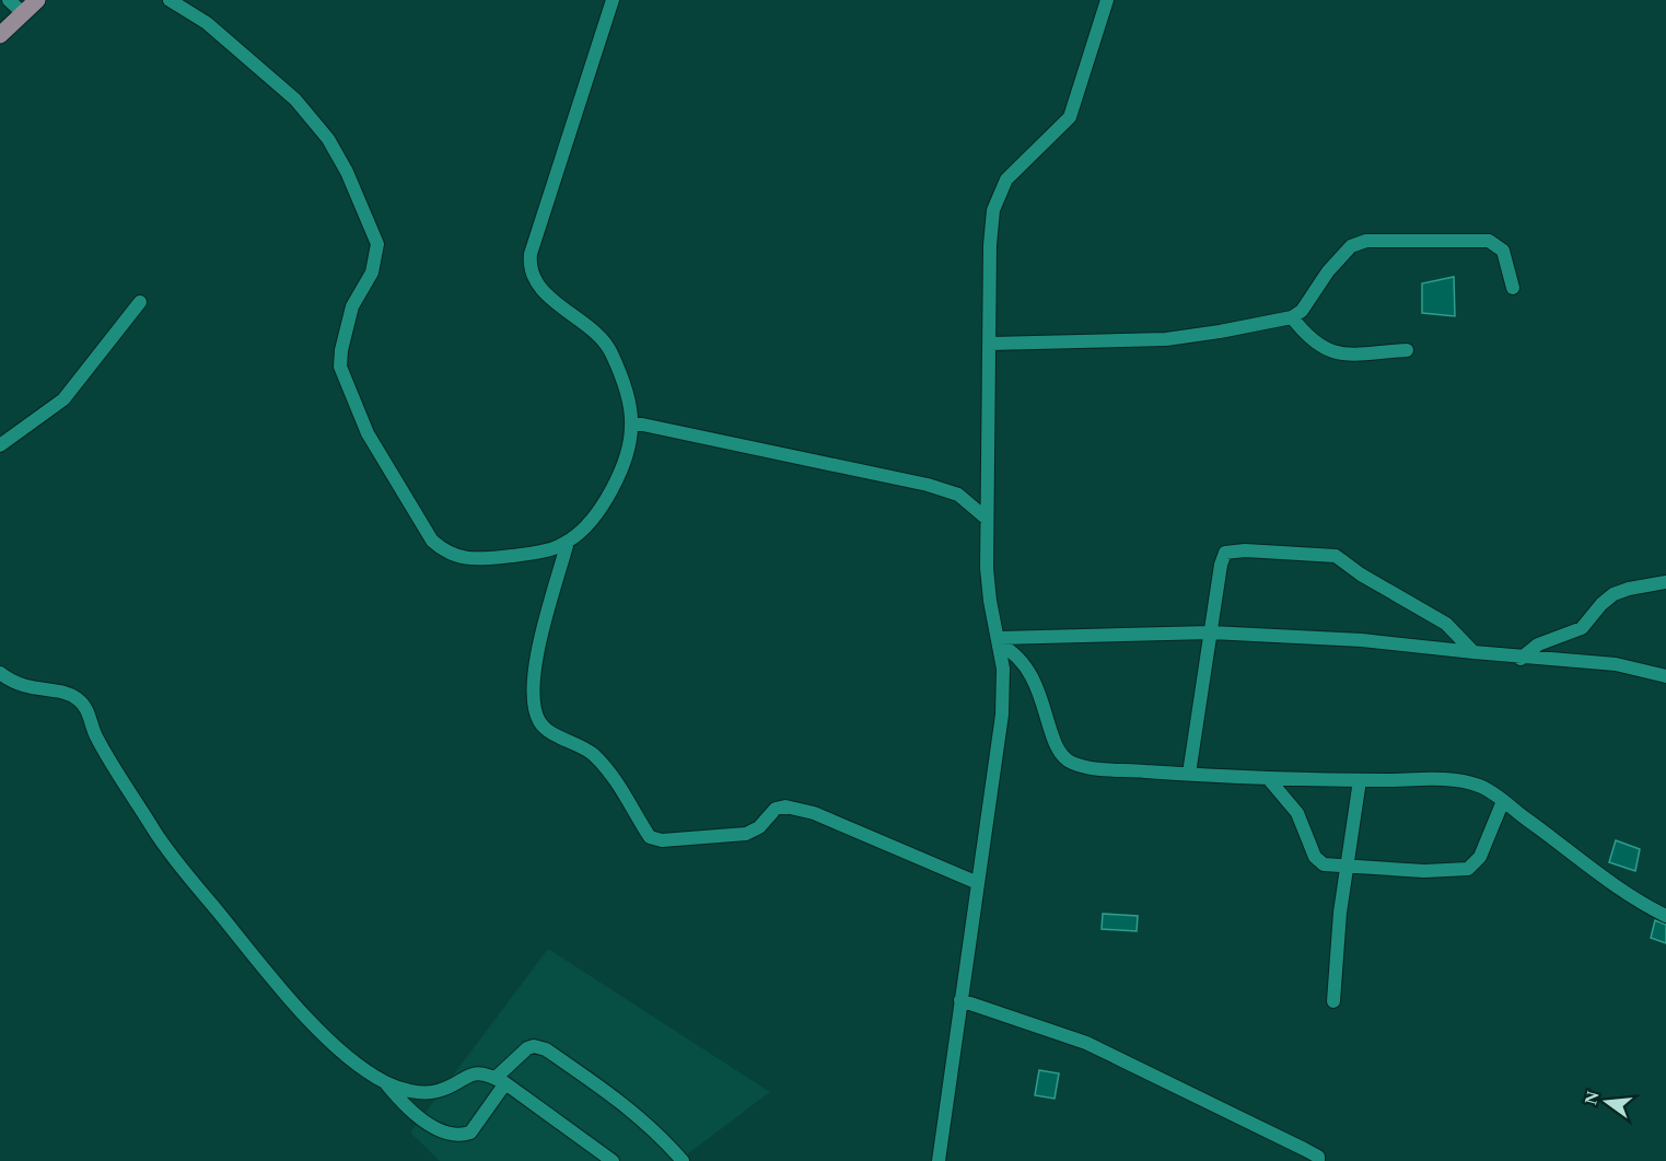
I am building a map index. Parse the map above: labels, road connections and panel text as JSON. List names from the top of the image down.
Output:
{
  "north": "left"
}
